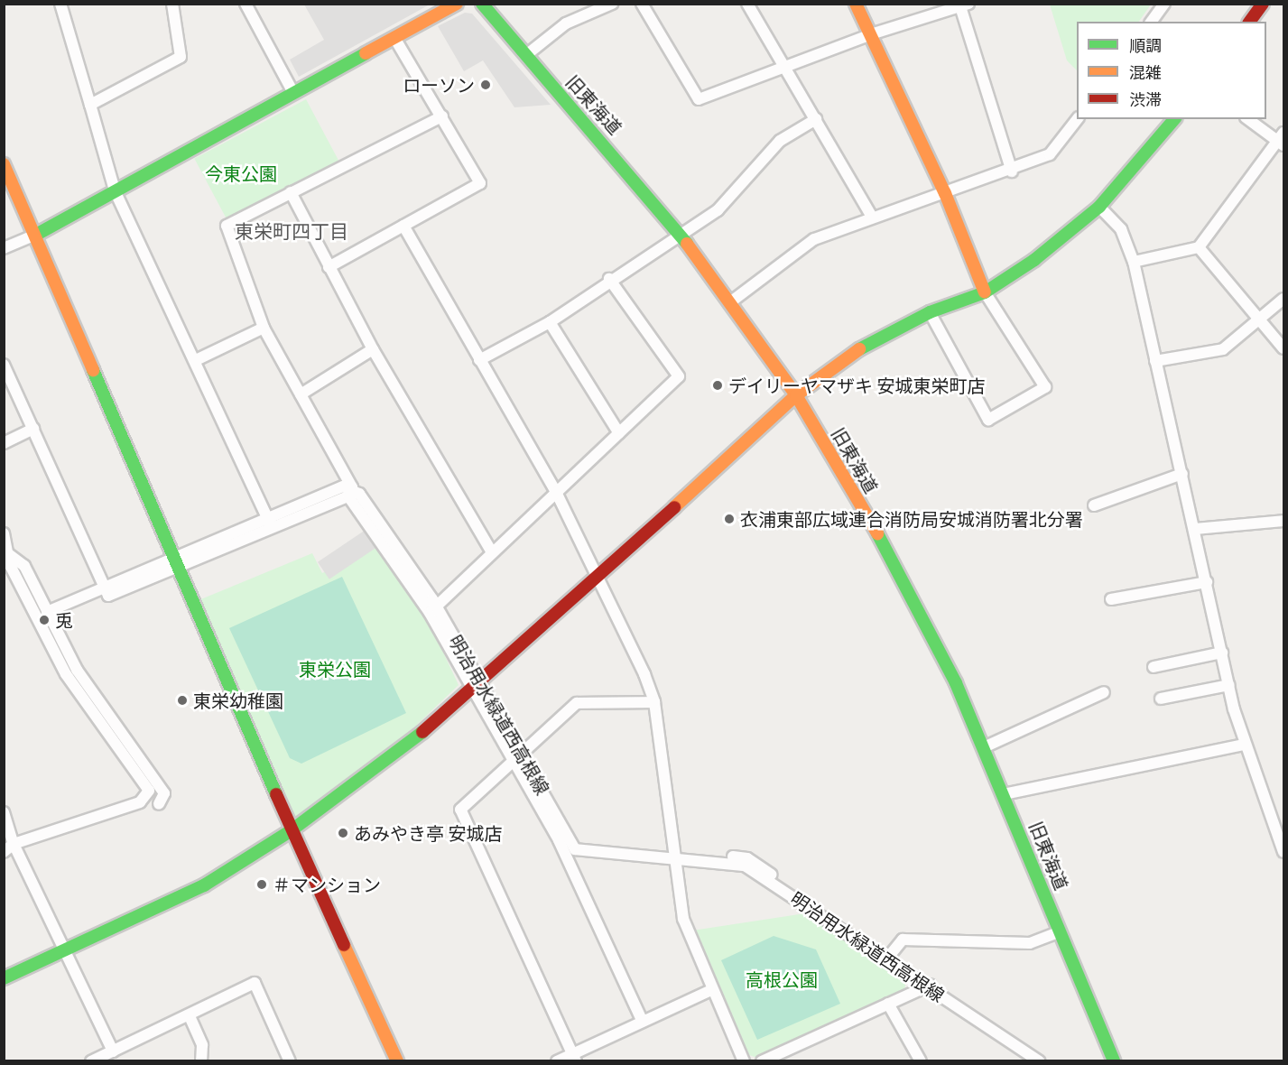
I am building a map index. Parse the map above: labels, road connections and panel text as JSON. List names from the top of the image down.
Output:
{
  "streets": {
    "street": ["旧東海道", "明治用水緑道西高根線"]
  },
  "districts": ["東栄町四丁目"],
  "parks": ["今東公園", "東栄公園", "高根公園"],
  "places": [
    "ローソン",
    "デイリーヤマザキ 安城東栄町店",
    "衣浦東部広域連合消防局安城消防署北分署",
    "兎",
    "東栄幼稚園",
    "あみやき亭 安城店",
    "＃マンション"
  ],
  "legend": ["順調", "混雑", "渋滞"]
}
